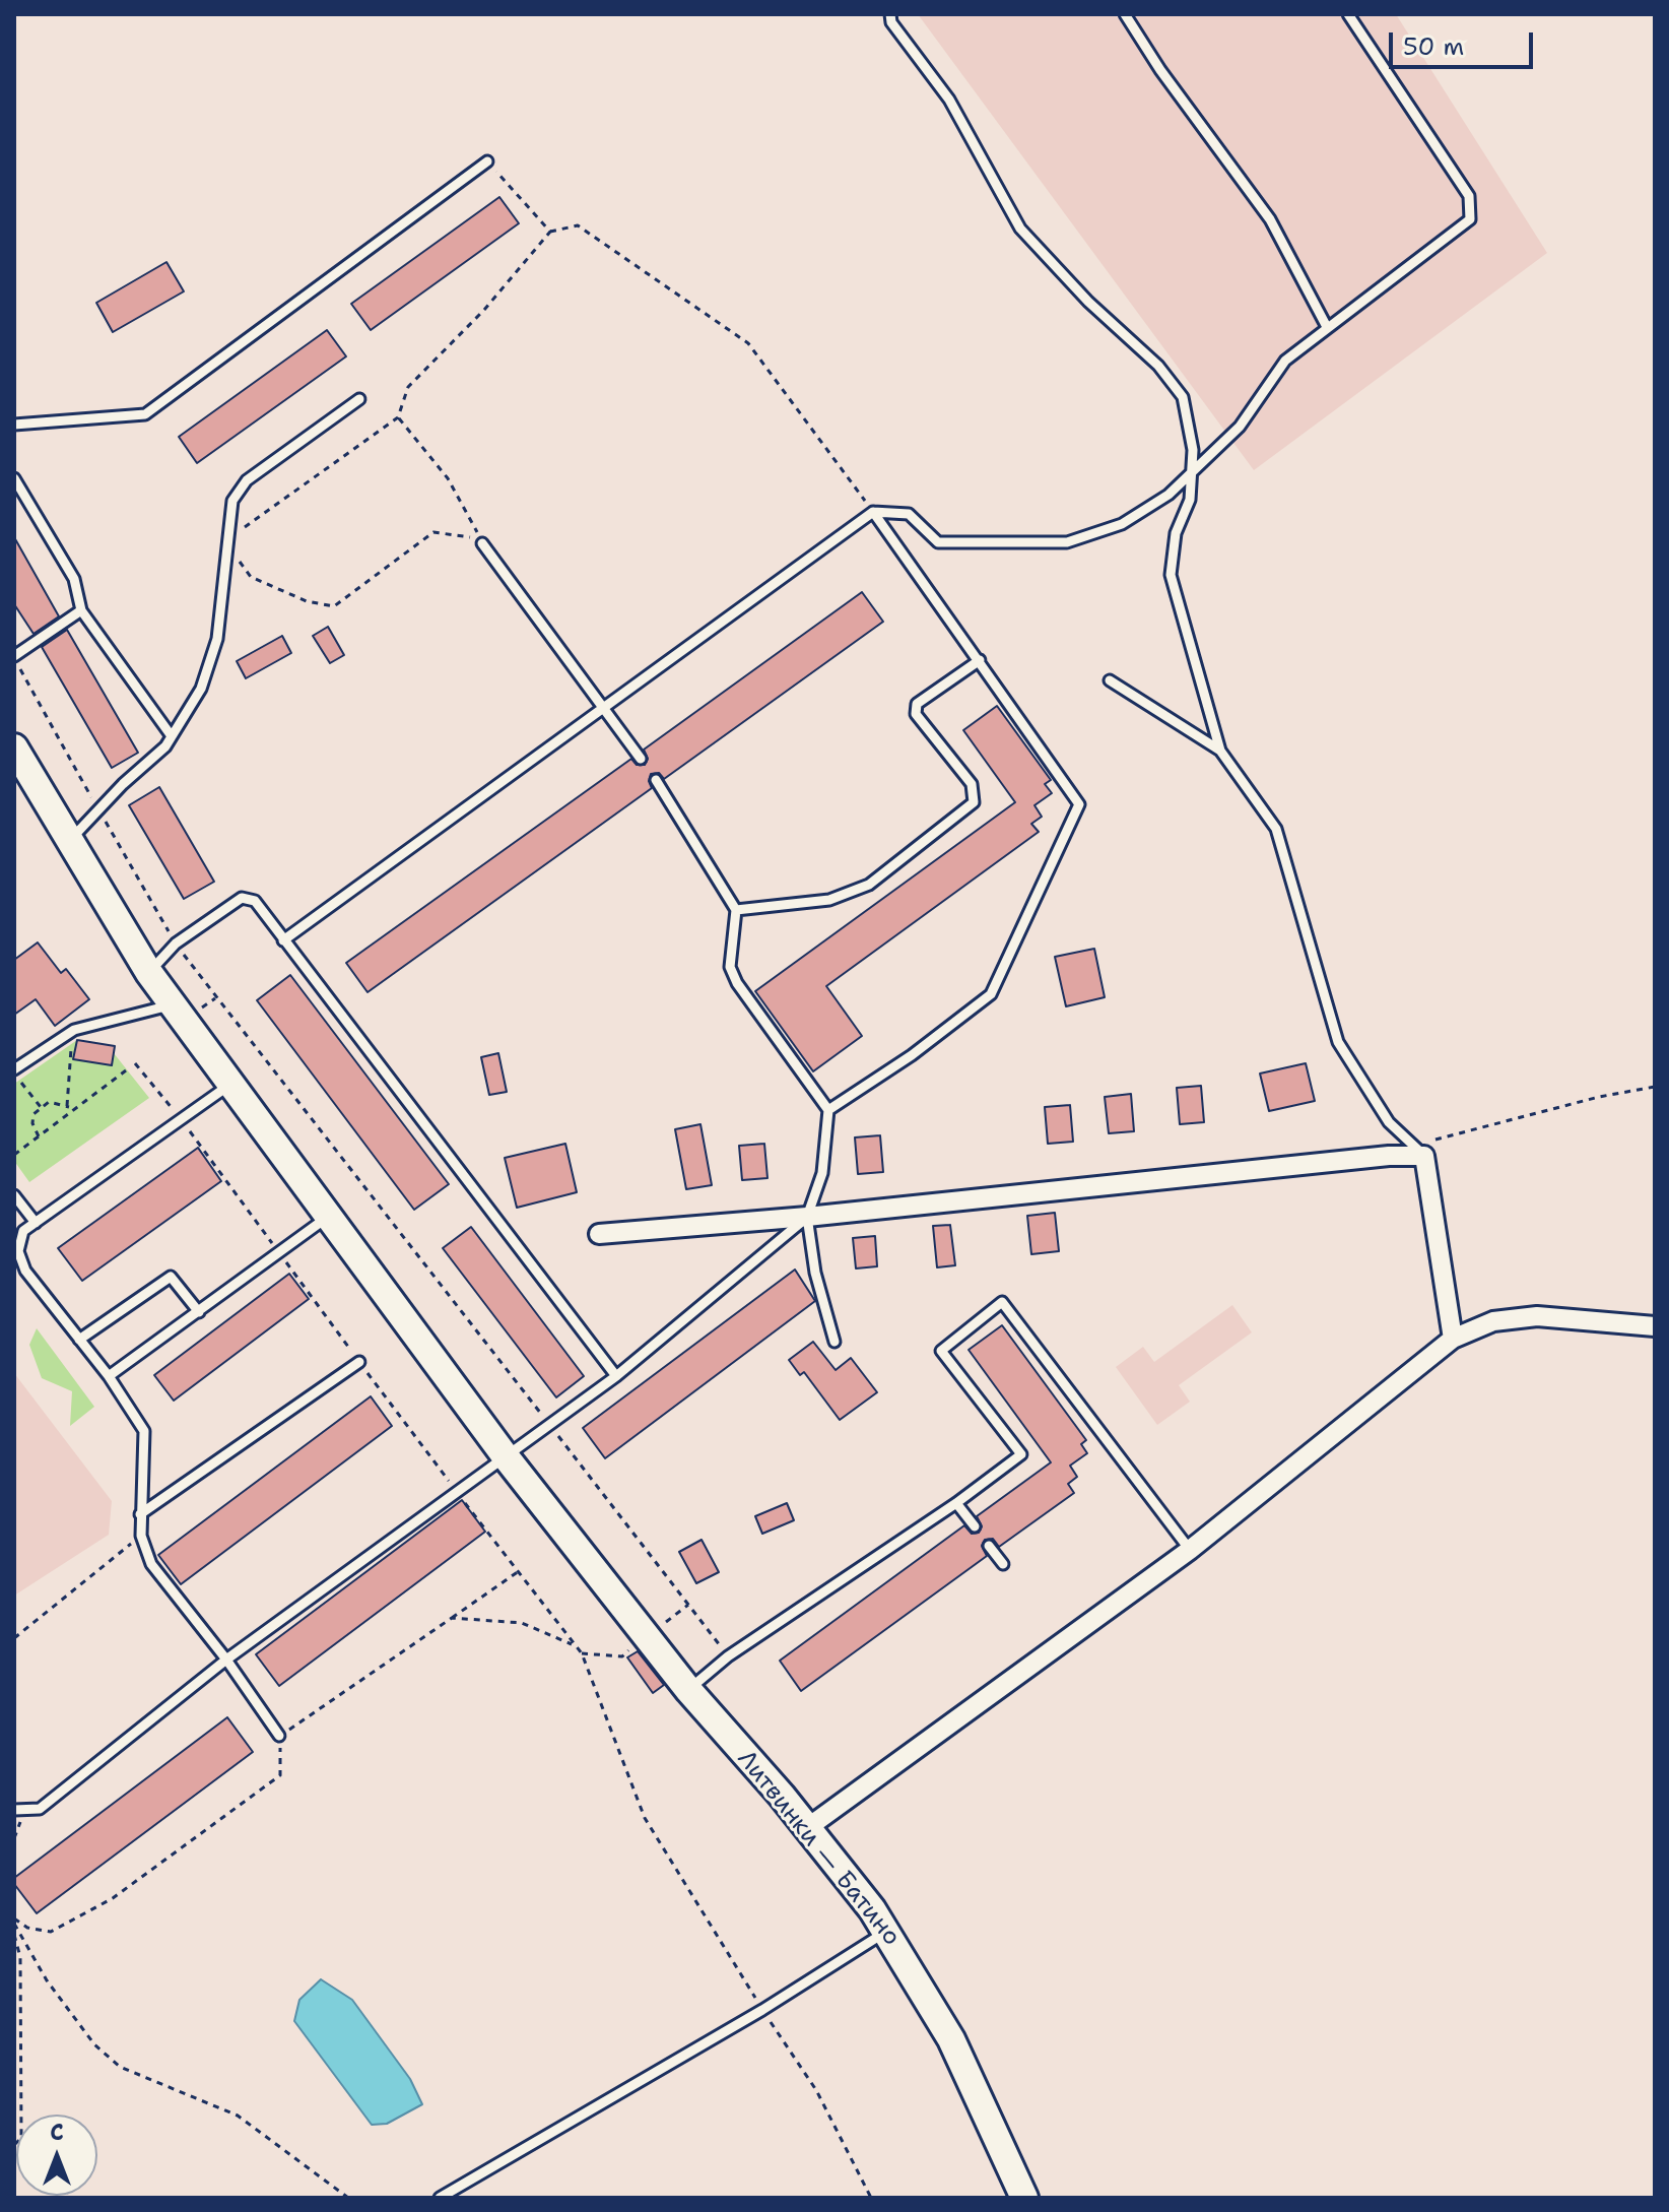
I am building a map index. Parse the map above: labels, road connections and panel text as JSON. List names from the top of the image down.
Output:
{
  "streets": {
    "street": ["Литвинки — Батино"]
  },
  "scale_bar": "50 m",
  "north": "top"
}
